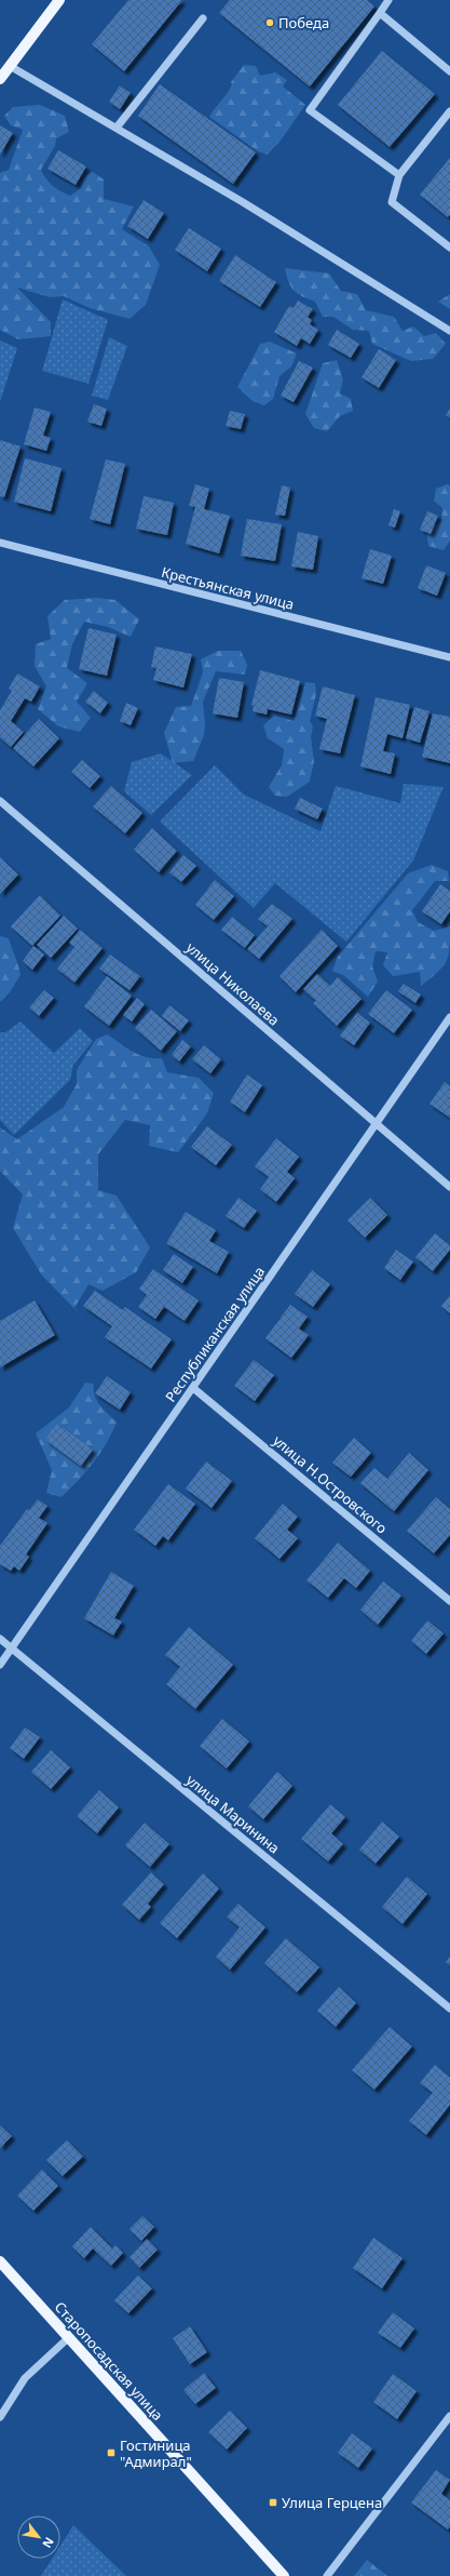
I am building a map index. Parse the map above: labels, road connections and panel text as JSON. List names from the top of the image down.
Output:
{
  "streets": {
    "main road": ["Старопосадская улица"],
    "street": [
      "Крестьянская улица",
      "улица Николаева",
      "Республиканская улица",
      "улица Н.Островского",
      "улица Маринина"
    ]
  },
  "crossings": [
    ["улица Николаева", "Республиканская улица"],
    ["Республиканская улица", "улица Н.Островского"],
    ["Республиканская улица", "улица Маринина"]
  ],
  "places": {
    "other": ["Победа"],
    "transit": ["Гостиница \"Адмирал\"", "Улица Герцена"]
  },
  "north": "bottom right"
}
